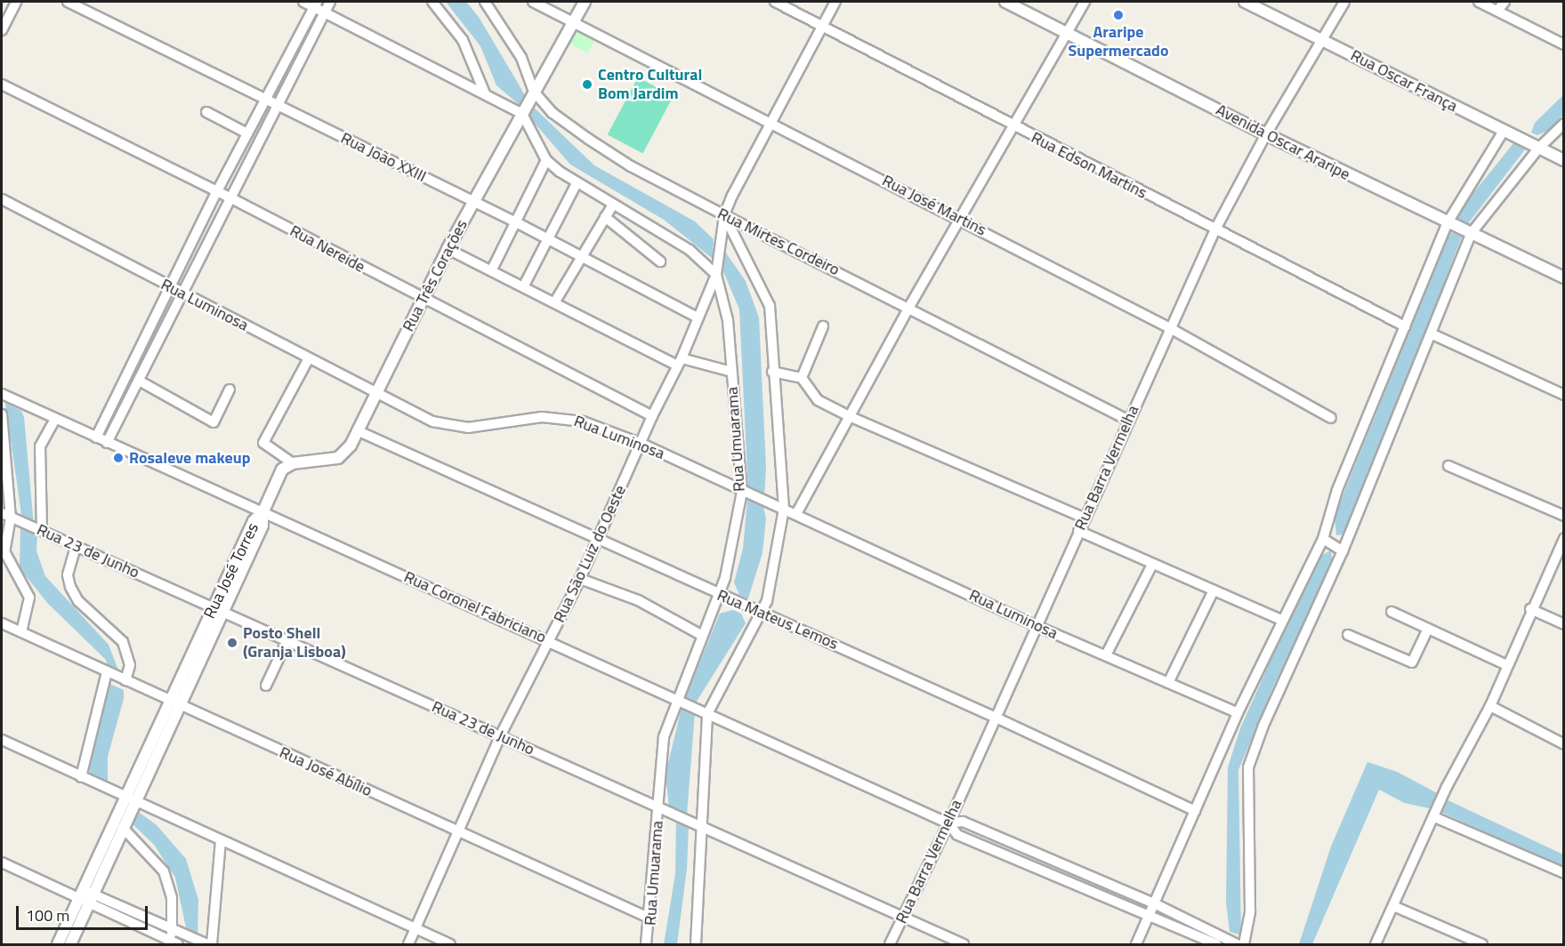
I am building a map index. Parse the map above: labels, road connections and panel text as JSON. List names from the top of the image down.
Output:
{
  "streets": {
    "street": [
      "Rua Oscar França",
      "Avenida Oscar Araripe",
      "Rua João XXIII",
      "Rua Edson Martins",
      "Rua José Martins",
      "Rua Mirtes Cordeiro",
      "Rua Nereide",
      "Rua Três Corações",
      "Rua Luminosa",
      "Rua Umuarama",
      "Rua Barra Vermelha",
      "Rua 23 de Junho",
      "Rua São Luiz do Oeste",
      "Rua José Torres",
      "Rua Coronel Fabriciano",
      "Rua Mateus Lemos",
      "Rua José Abílio"
    ]
  },
  "crossings": [
    ["Rua Oscar França", "Rua Barra Vermelha"],
    ["Avenida Oscar Araripe", "Rua Barra Vermelha"],
    ["Rua João XXIII", "Rua Três Corações"],
    ["Rua João XXIII", "Rua São Luiz do Oeste"],
    ["Rua Edson Martins", "Rua Barra Vermelha"],
    ["Rua Edson Martins", "Rua São Luiz do Oeste"],
    ["Rua José Martins", "Rua Três Corações"],
    ["Rua José Martins", "Rua Barra Vermelha"],
    ["Rua José Martins", "Rua São Luiz do Oeste"],
    ["Rua Mirtes Cordeiro", "Rua Três Corações"],
    ["Rua Mirtes Cordeiro", "Rua Barra Vermelha"],
    ["Rua Mirtes Cordeiro", "Rua São Luiz do Oeste"],
    ["Rua Nereide", "Rua Três Corações"],
    ["Rua Nereide", "Rua São Luiz do Oeste"],
    ["Rua Três Corações", "Rua Luminosa"],
    ["Rua Três Corações", "Rua Umuarama"],
    ["Rua Três Corações", "Rua Mateus Lemos"],
    ["Rua Luminosa", "Rua Umuarama"],
    ["Rua Luminosa", "Rua Barra Vermelha"],
    ["Rua Luminosa", "Rua São Luiz do Oeste"],
    ["Rua Umuarama", "Rua 23 de Junho"],
    ["Rua Umuarama", "Rua São Luiz do Oeste"],
    ["Rua Umuarama", "Rua Coronel Fabriciano"],
    ["Rua Umuarama", "Rua Mateus Lemos"],
    ["Rua Umuarama", "Rua José Abílio"],
    ["Rua Barra Vermelha", "Rua 23 de Junho"],
    ["Rua Barra Vermelha", "Rua Coronel Fabriciano"],
    ["Rua Barra Vermelha", "Rua Mateus Lemos"],
    ["Rua 23 de Junho", "Rua São Luiz do Oeste"],
    ["Rua 23 de Junho", "Rua José Torres"],
    ["Rua São Luiz do Oeste", "Rua Coronel Fabriciano"],
    ["Rua São Luiz do Oeste", "Rua Mateus Lemos"],
    ["Rua São Luiz do Oeste", "Rua José Abílio"],
    ["Rua José Torres", "Rua Coronel Fabriciano"],
    ["Rua José Torres", "Rua José Abílio"]
  ],
  "places": [
    "Araripe Supermercado",
    "Centro Cultural Bom Jardim",
    "Rosaleve makeup",
    "Posto Shell (Granja Lisboa)"
  ],
  "scale_bar": "100 m"
}
